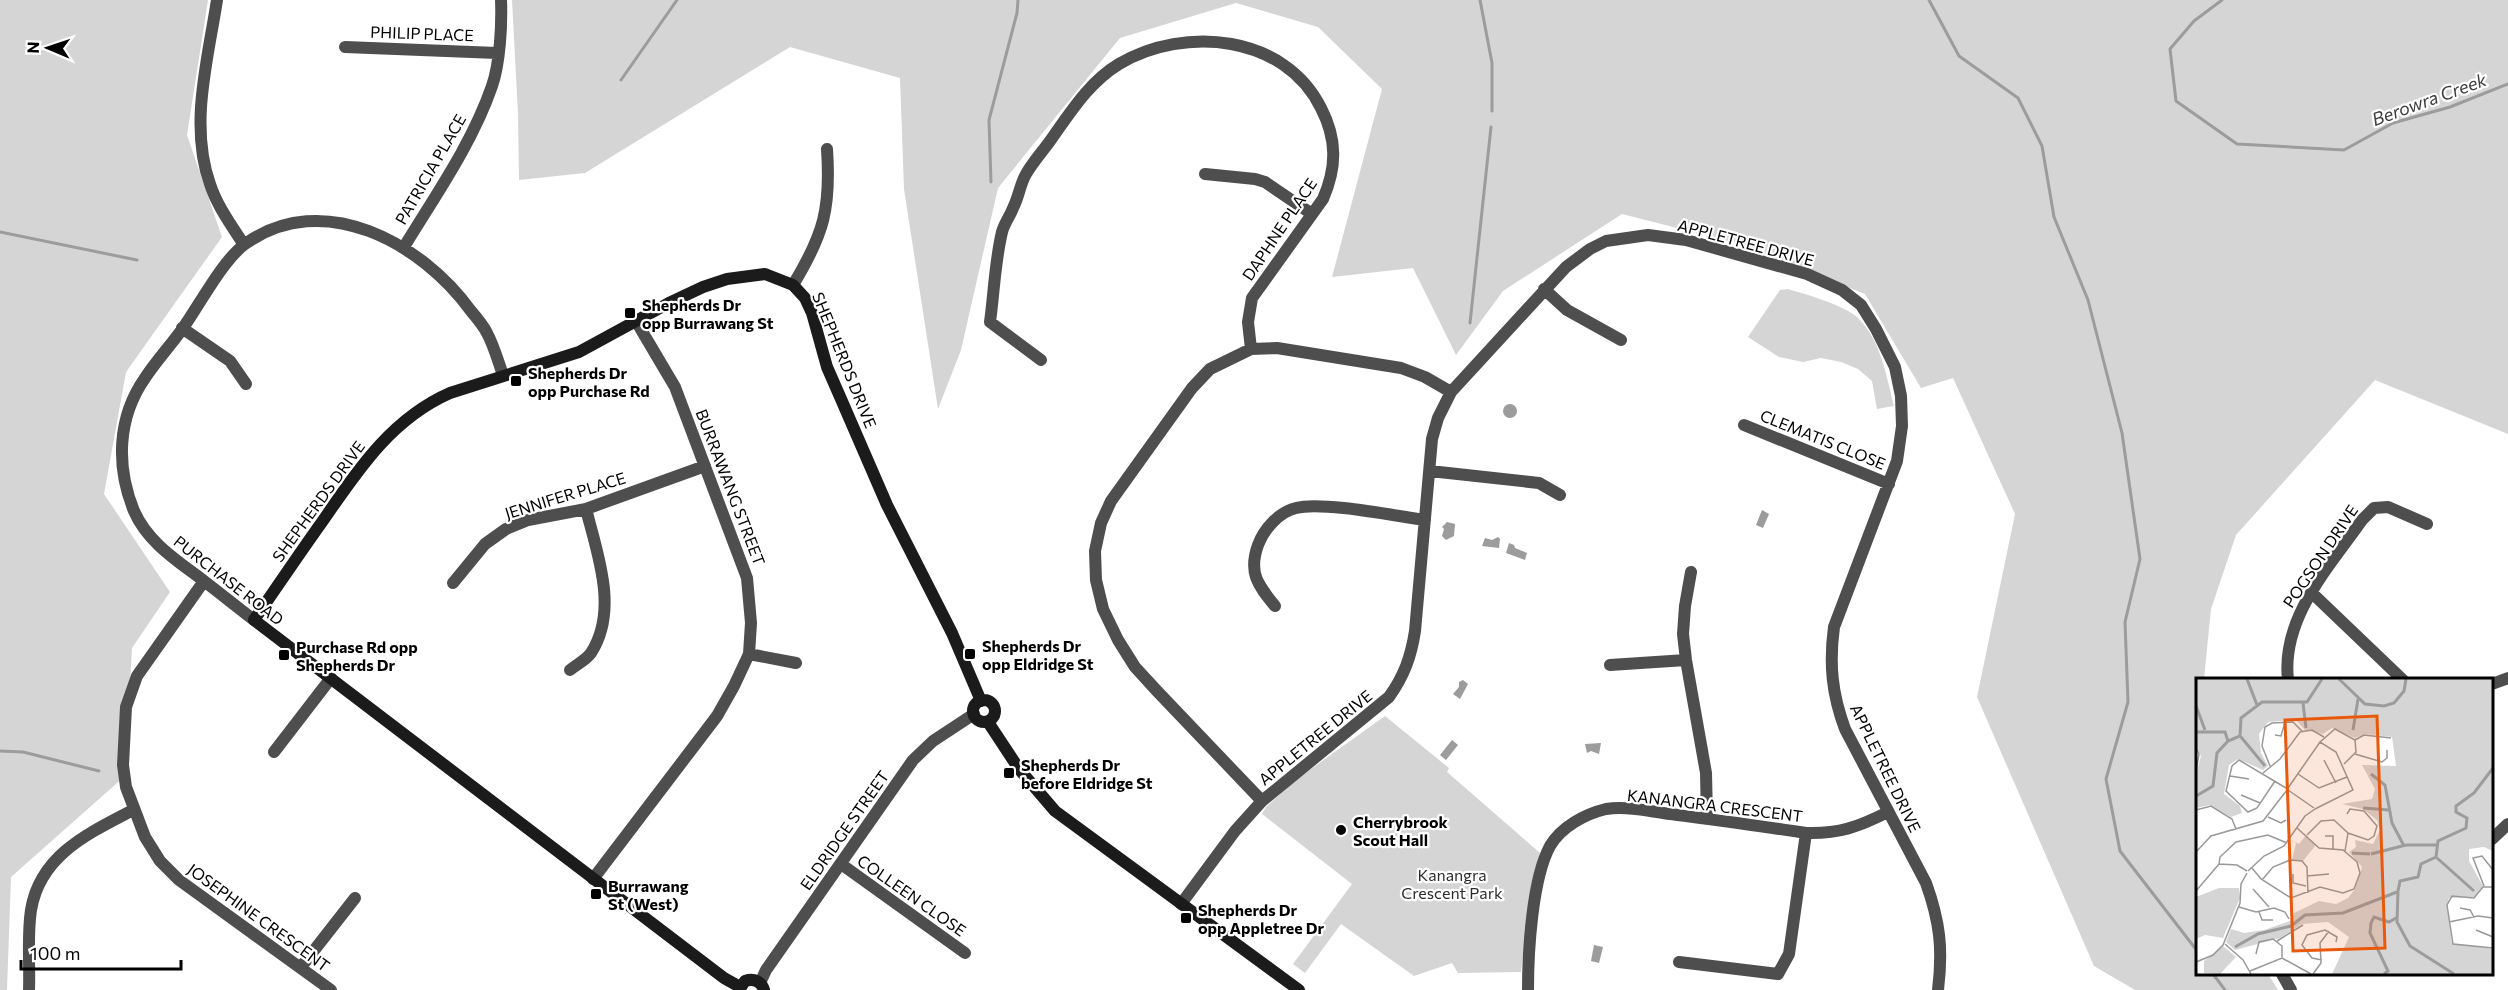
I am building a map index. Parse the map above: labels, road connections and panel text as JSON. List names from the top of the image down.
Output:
{
  "streets": {
    "main road": ["SHEPHERDS DRIVE", "PURCHASE ROAD"],
    "street": [
      "PHILIP PLACE",
      "PATRICIA PLACE",
      "DAPHNE PLACE",
      "APPLETREE DRIVE",
      "CLEMATIS CLOSE",
      "BURRAWANG STREET",
      "JENNIFER PLACE",
      "POGSON DRIVE",
      "KANANGRA CRESCENT",
      "ELDRIDGE STREET",
      "COLLEEN CLOSE",
      "JOSEPHINE CRESCENT"
    ]
  },
  "crossings": [
    ["PHILIP PLACE", "PATRICIA PLACE"],
    ["PATRICIA PLACE", "PURCHASE ROAD"],
    ["APPLETREE DRIVE", "CLEMATIS CLOSE"],
    ["APPLETREE DRIVE", "KANANGRA CRESCENT"],
    ["SHEPHERDS DRIVE", "BURRAWANG STREET"],
    ["SHEPHERDS DRIVE", "PURCHASE ROAD"],
    ["SHEPHERDS DRIVE", "ELDRIDGE STREET"],
    ["BURRAWANG STREET", "JENNIFER PLACE"],
    ["BURRAWANG STREET", "PURCHASE ROAD"],
    ["PURCHASE ROAD", "JOSEPHINE CRESCENT"],
    ["ELDRIDGE STREET", "COLLEEN CLOSE"]
  ],
  "water": ["Berowra Creek"],
  "parks": ["Kanangra Crescent Park"],
  "places": {
    "transit": [
      "Shepherds Dr opp Burrawang St",
      "Shepherds Dr opp Purchase Rd",
      "Shepherds Dr opp Eldridge St",
      "Purchase Rd opp Shepherds Dr",
      "Shepherds Dr before Eldridge St",
      "Burrawang St (West)",
      "Shepherds Dr opp Appletree Dr"
    ],
    "other": ["Cherrybrook Scout Hall"]
  },
  "scale_bar": "100 m",
  "north": "left"
}
